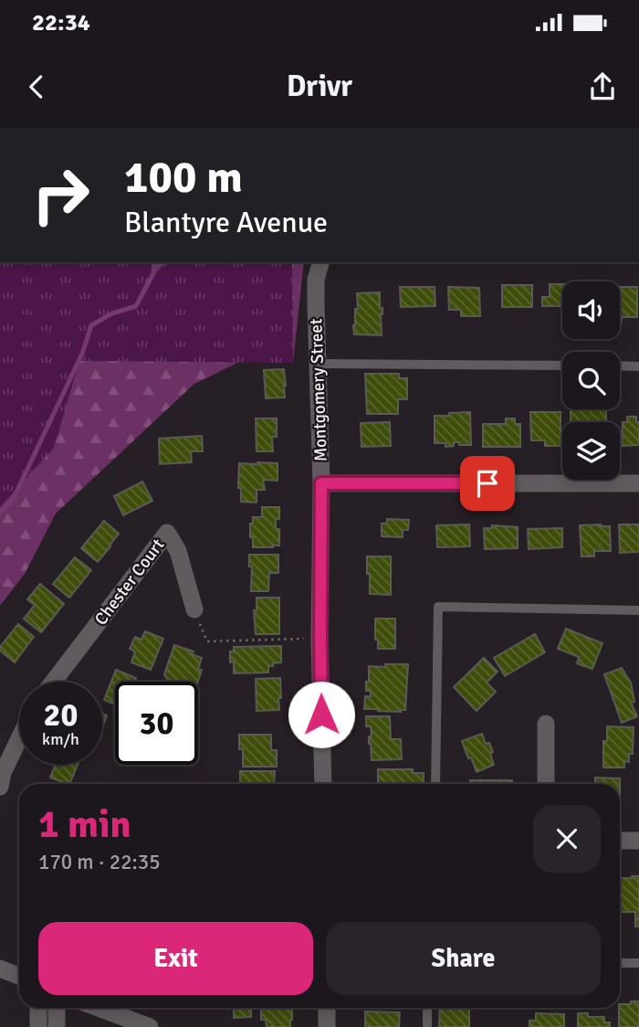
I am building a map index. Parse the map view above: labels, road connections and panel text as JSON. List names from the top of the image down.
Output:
{
  "streets": {
    "street": ["Montgomery Street", "Chester Court"]
  },
  "page": {
    "status": "22:34",
    "header": "Drivr",
    "turn": ["100 m", "Blantyre Avenue"],
    "speed": "20 km/h",
    "limit": "30",
    "heading": ["1 min", "170 m · 22:35"],
    "buttons": ["Exit", "Share"]
  }
}
